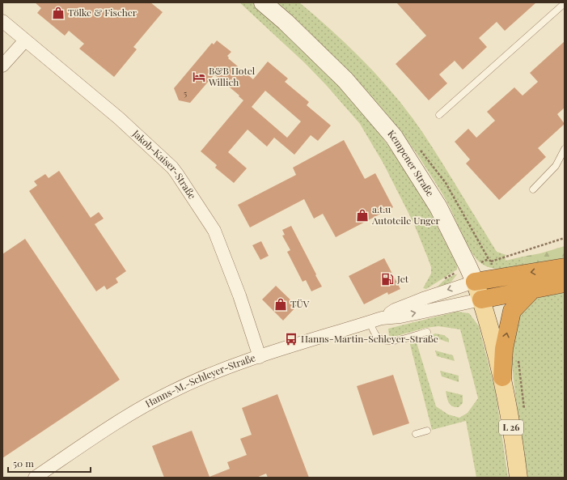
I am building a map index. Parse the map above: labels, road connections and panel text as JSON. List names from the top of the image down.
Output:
{
  "streets": {
    "main road": ["Kempener Straße", "L 26"],
    "street": ["Jakob-Kaiser-Straße", "Hanns-M.-Schleyer-Straße"]
  },
  "crossings": [
    ["Kempener Straße", "Hanns-M.-Schleyer-Straße"],
    ["Jakob-Kaiser-Straße", "Hanns-M.-Schleyer-Straße"]
  ],
  "places": {
    "shop": ["Tölke & Fischer", "a.t.u Autoteile Unger", "TÜV"],
    "hotel": ["B&B Hotel Willich"],
    "fuel station": ["Jet"],
    "bus stop": ["Hanns-Martin-Schleyer-Straße"]
  },
  "house_numbers": ["5"],
  "scale_bar": "50 m"
}
